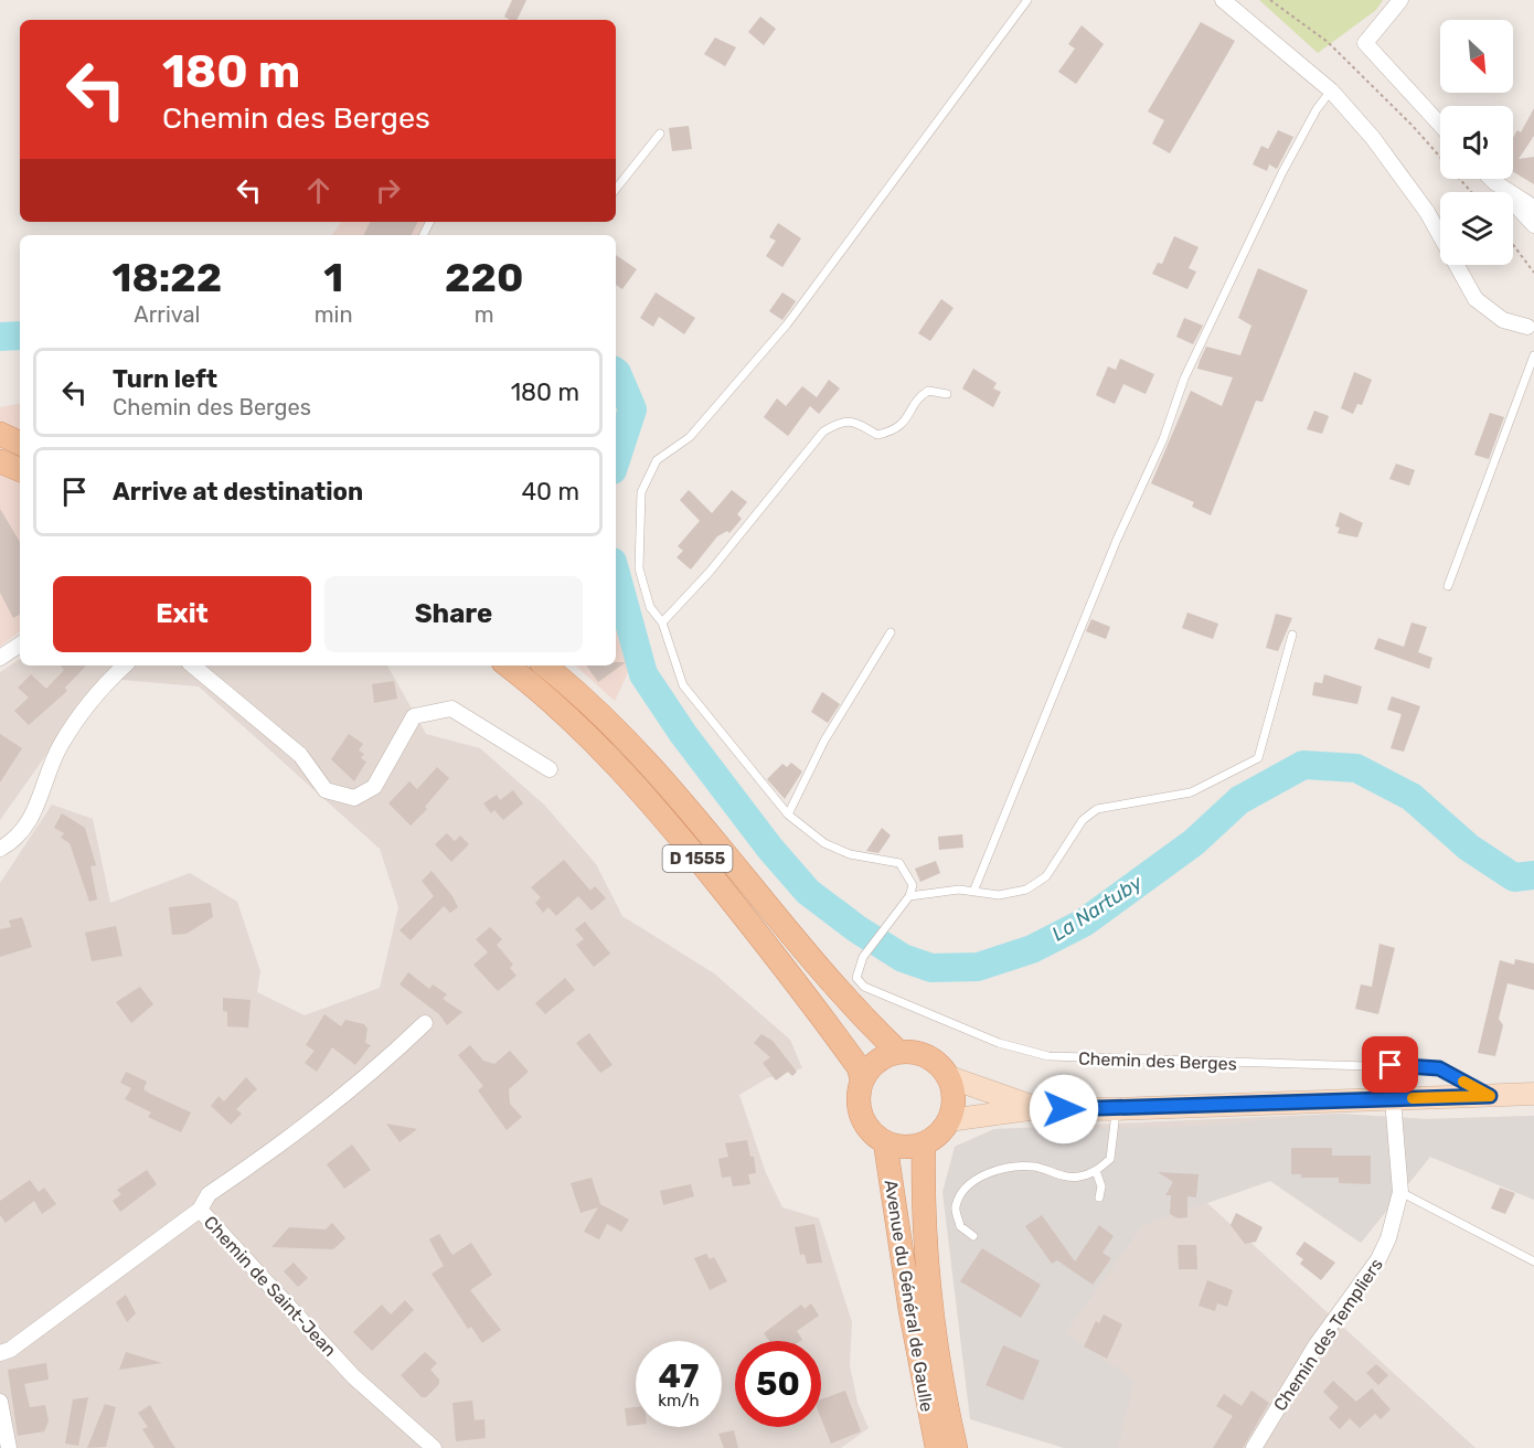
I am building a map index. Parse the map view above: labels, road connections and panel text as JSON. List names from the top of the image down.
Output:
{
  "streets": {
    "main road": ["D 1555", "Avenue du Général de Gaulle"],
    "street": ["Chemin de Saint-Jean", "Chemin des Templiers"],
    "lane": ["Chemin des Berges"]
  },
  "crossings": [
    ["D 1555", "Avenue du Général de Gaulle"]
  ],
  "water": ["La Nartuby"],
  "north": "bottom right",
  "page": {
    "turn": ["180 m", "Chemin des Berges"],
    "eta": [
      "18:22",
      "Arrival",
      "1",
      "min",
      "220",
      "m"
    ],
    "list": [
      {
        "name": "Turn left",
        "note": "Chemin des Berges",
        "value": "180 m"
      },
      {
        "name": "Arrive at destination",
        "value": "40 m"
      }
    ],
    "buttons": ["Exit", "Share"],
    "speed": "47 km/h",
    "limit": "50"
  }
}
